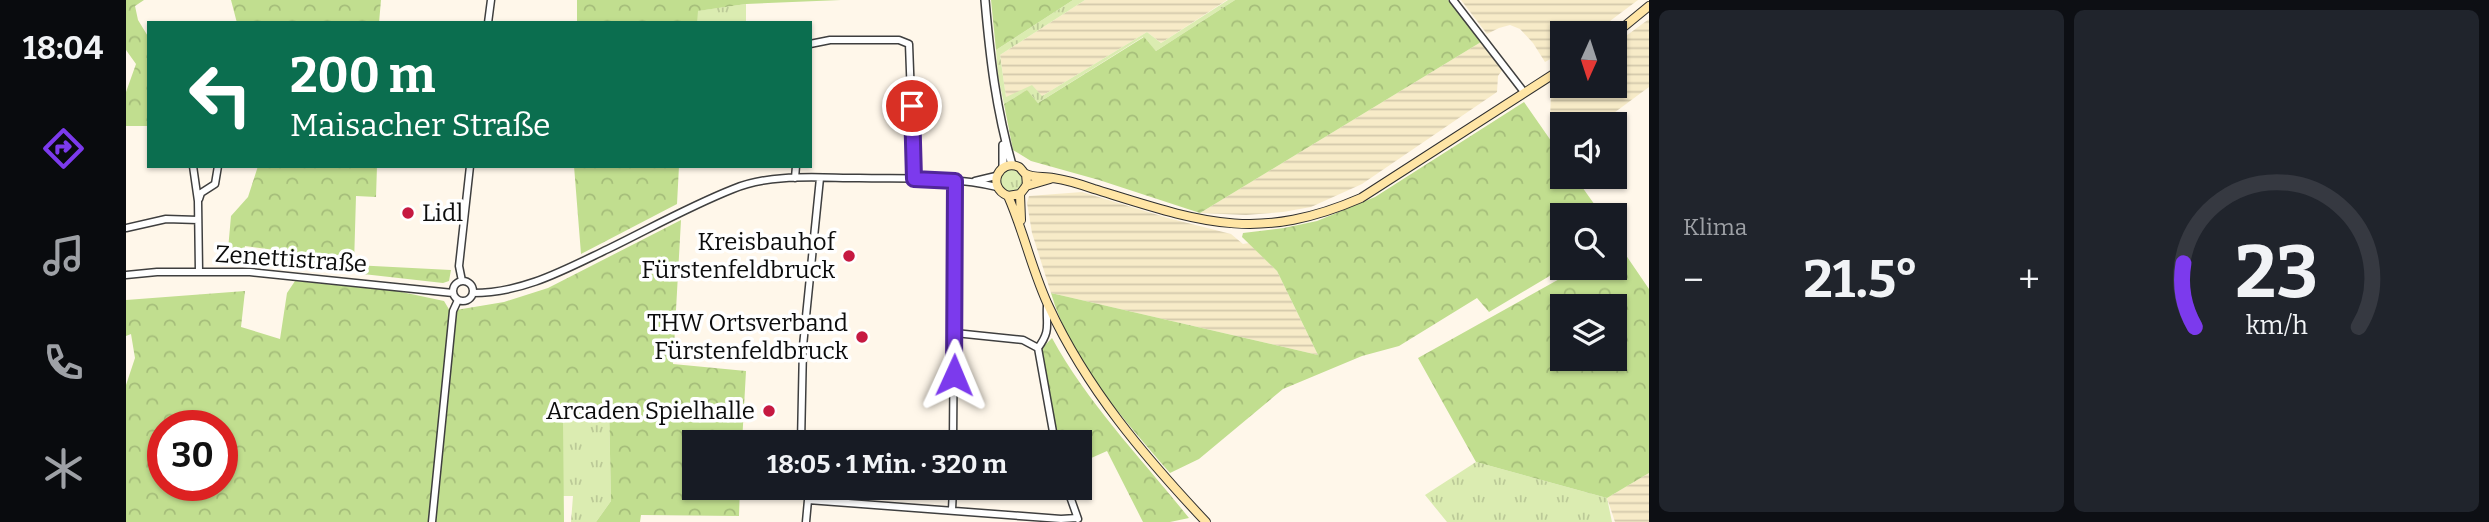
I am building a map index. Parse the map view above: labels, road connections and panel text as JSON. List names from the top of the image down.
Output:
{
  "streets": {
    "street": ["Zenettistraße"]
  },
  "places": [
    "Lidl",
    "Kreisbauhof Fürstenfeldbruck",
    "THW Ortsverband Fürstenfeldbruck",
    "Arcaden Spielhalle"
  ],
  "north": "bottom",
  "page": {
    "tabs": "18:04",
    "tile": "Klima",
    "turn": ["200 m", "Maisacher Straße"],
    "heat": ["−", "21.5°", "+"],
    "limit": "30",
    "trip": "18:05 · 1 Min. · 320 m",
    "gauge": ["23", "km/h"]
  }
}
